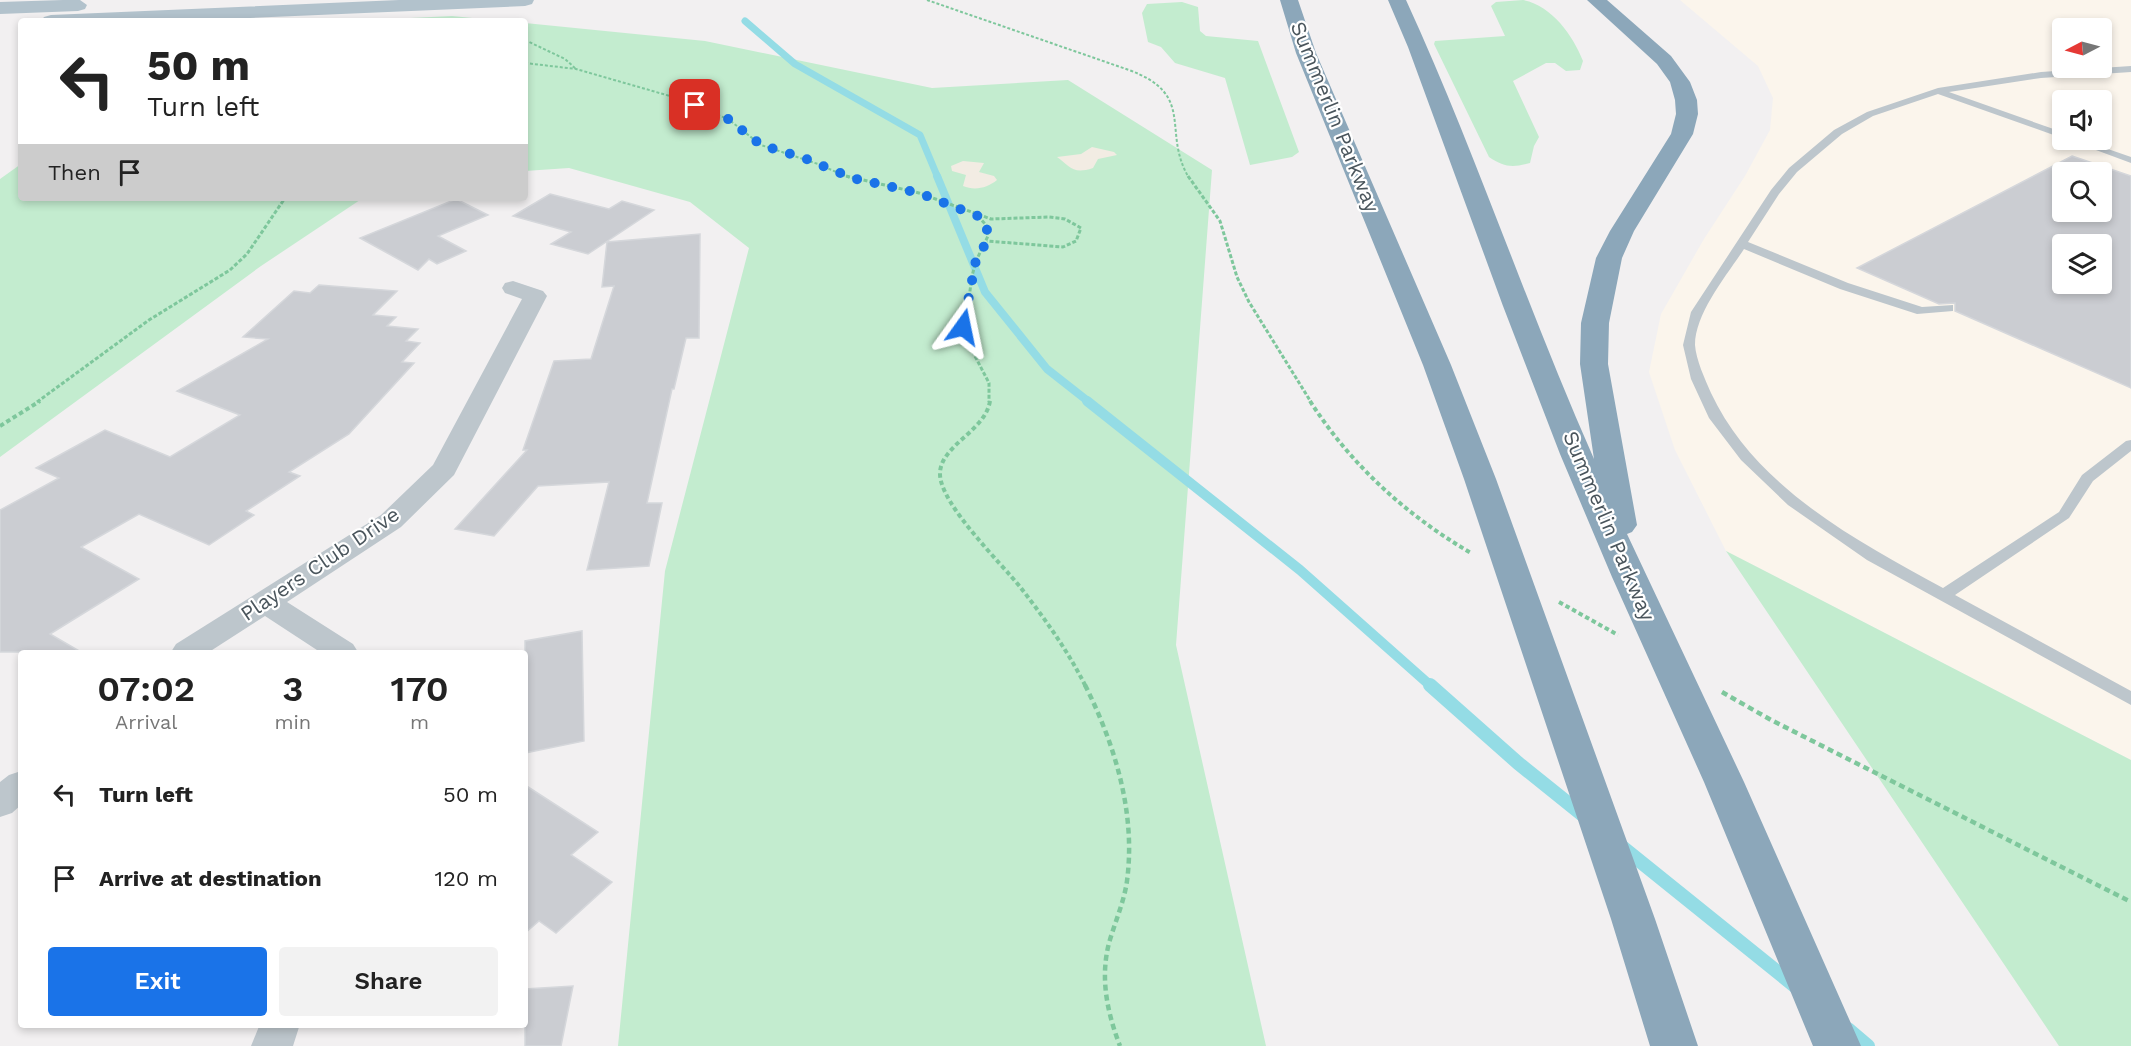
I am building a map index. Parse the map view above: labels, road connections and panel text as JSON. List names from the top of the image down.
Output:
{
  "streets": {
    "highway": ["Summerlin Parkway"],
    "street": ["Players Club Drive"]
  },
  "north": "left",
  "page": {
    "turn": ["50 m", "Turn left"],
    "then": "Then",
    "eta": [
      "07:02",
      "Arrival",
      "3",
      "min",
      "170",
      "m"
    ],
    "list": [
      {
        "name": "Turn left",
        "value": "50 m"
      },
      {
        "name": "Arrive at destination",
        "value": "120 m"
      }
    ],
    "buttons": ["Exit", "Share"]
  }
}
